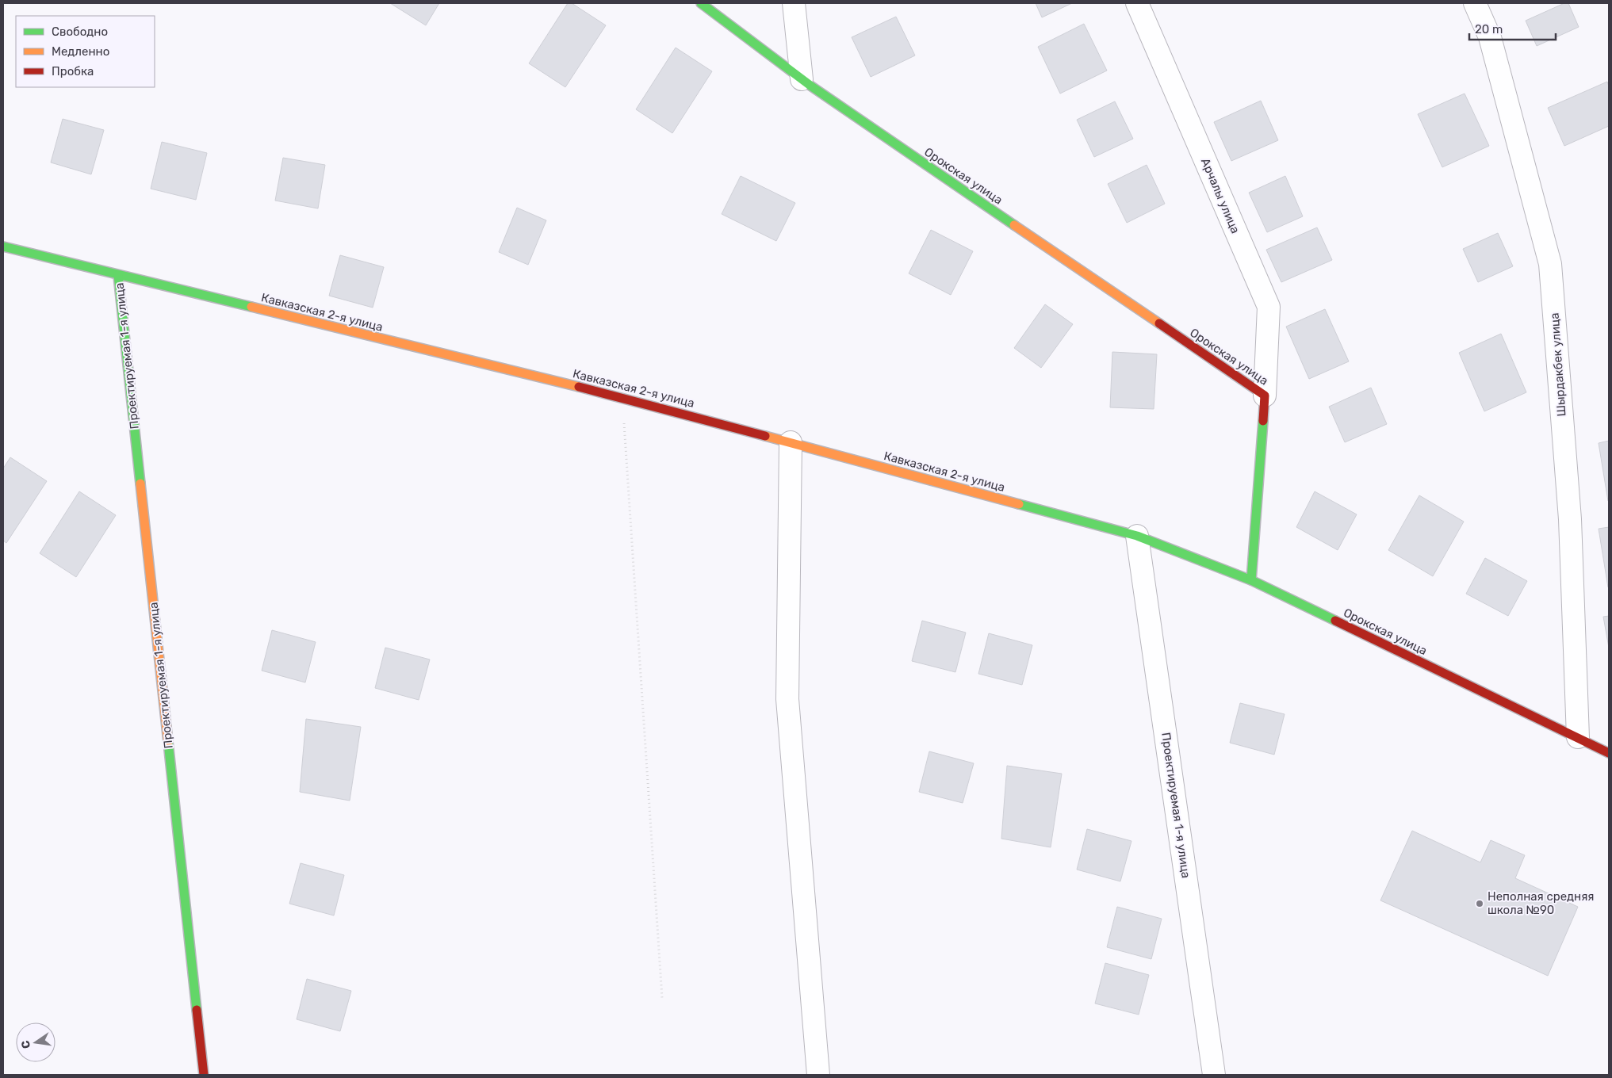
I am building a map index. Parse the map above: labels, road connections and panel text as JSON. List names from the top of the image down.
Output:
{
  "streets": {
    "street": [
      "Орокская улица",
      "Арчалы улица",
      "Кавказская 2-я улица",
      "Проектируемая 1-я улица",
      "Шырдакбек улица"
    ]
  },
  "crossings": [
    ["Орокская улица", "Арчалы улица"],
    ["Орокская улица", "Кавказская 2-я улица"],
    ["Орокская улица", "Шырдакбек улица"],
    ["Кавказская 2-я улица", "Проектируемая 1-я улица"]
  ],
  "places": ["Неполная средняя школа №90"],
  "legend": ["Свободно", "Медленно", "Пробка"],
  "scale_bar": "20 m",
  "north": "left"
}
